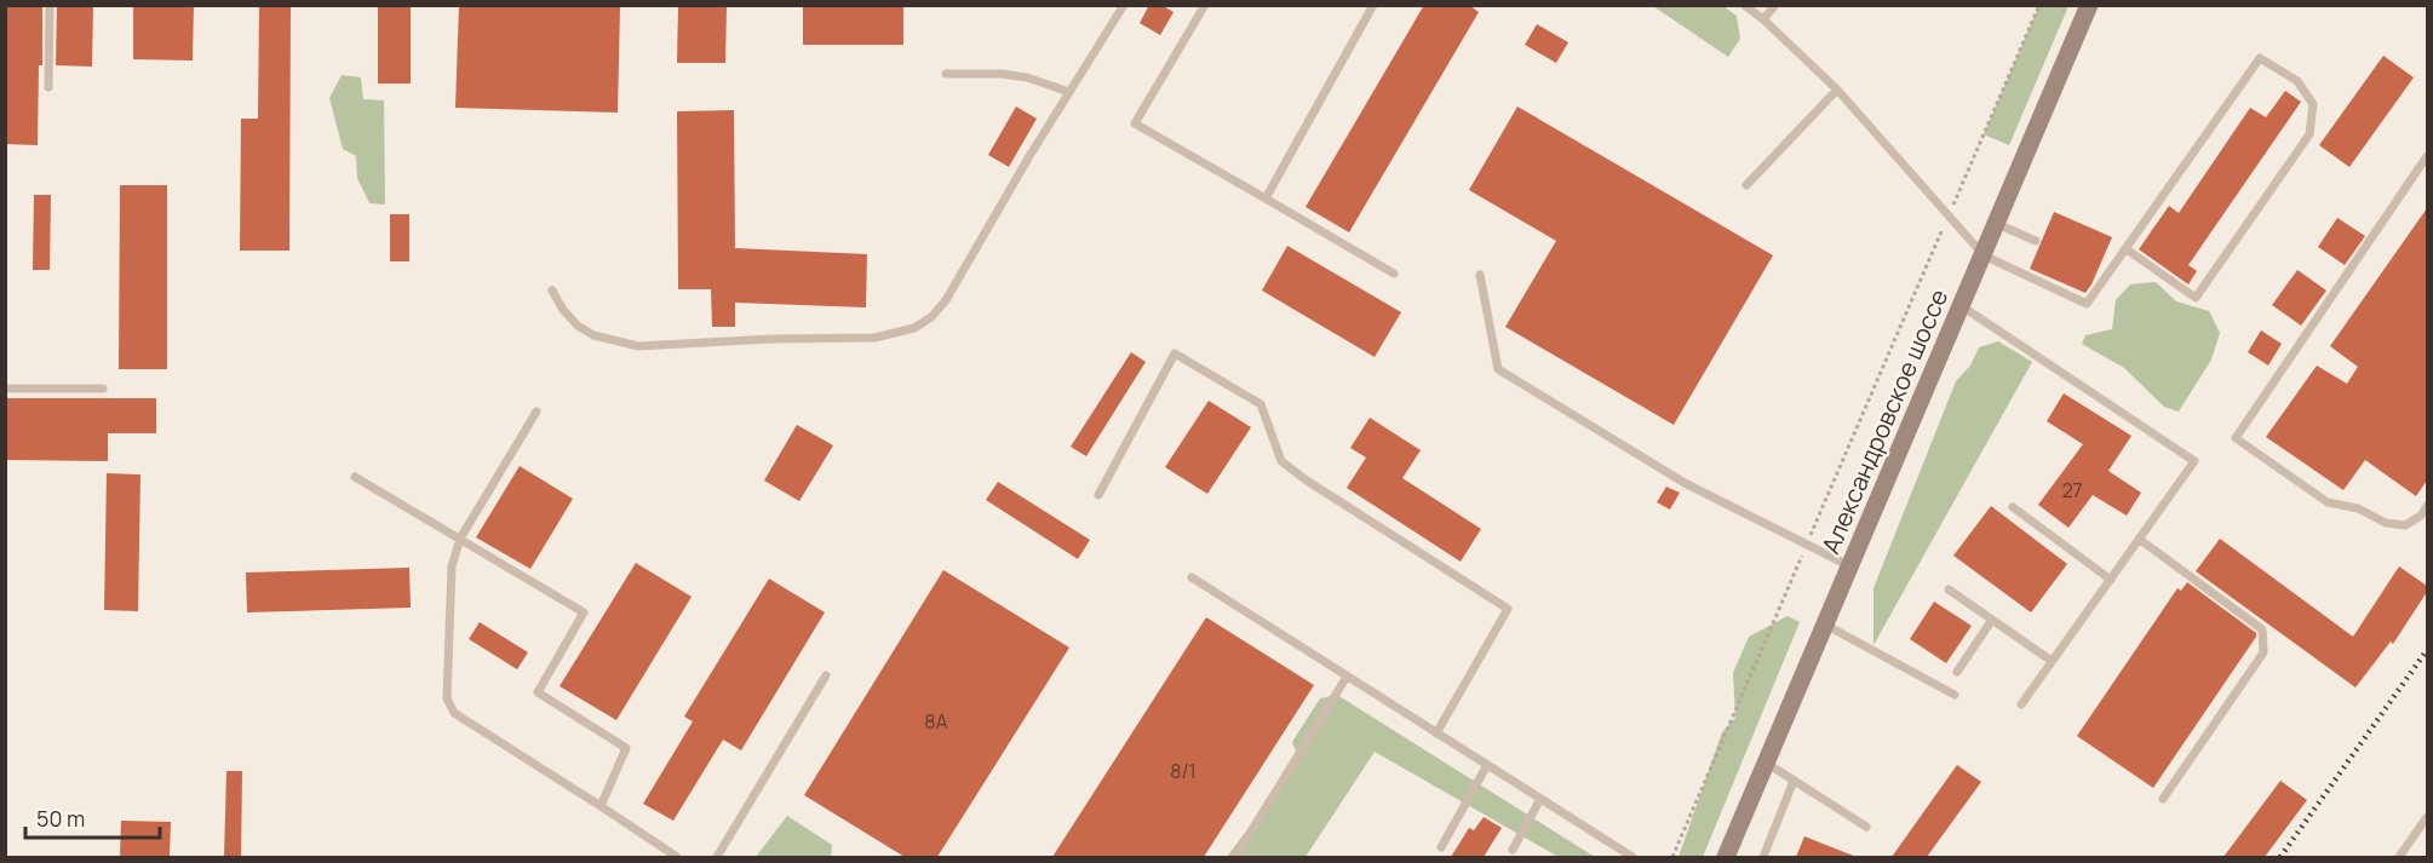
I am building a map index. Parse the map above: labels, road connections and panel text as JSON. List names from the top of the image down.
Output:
{
  "streets": {
    "main road": ["Александровское шоссе"]
  },
  "house_numbers": ["27", "8А", "8/1"],
  "scale_bar": "50 m"
}
